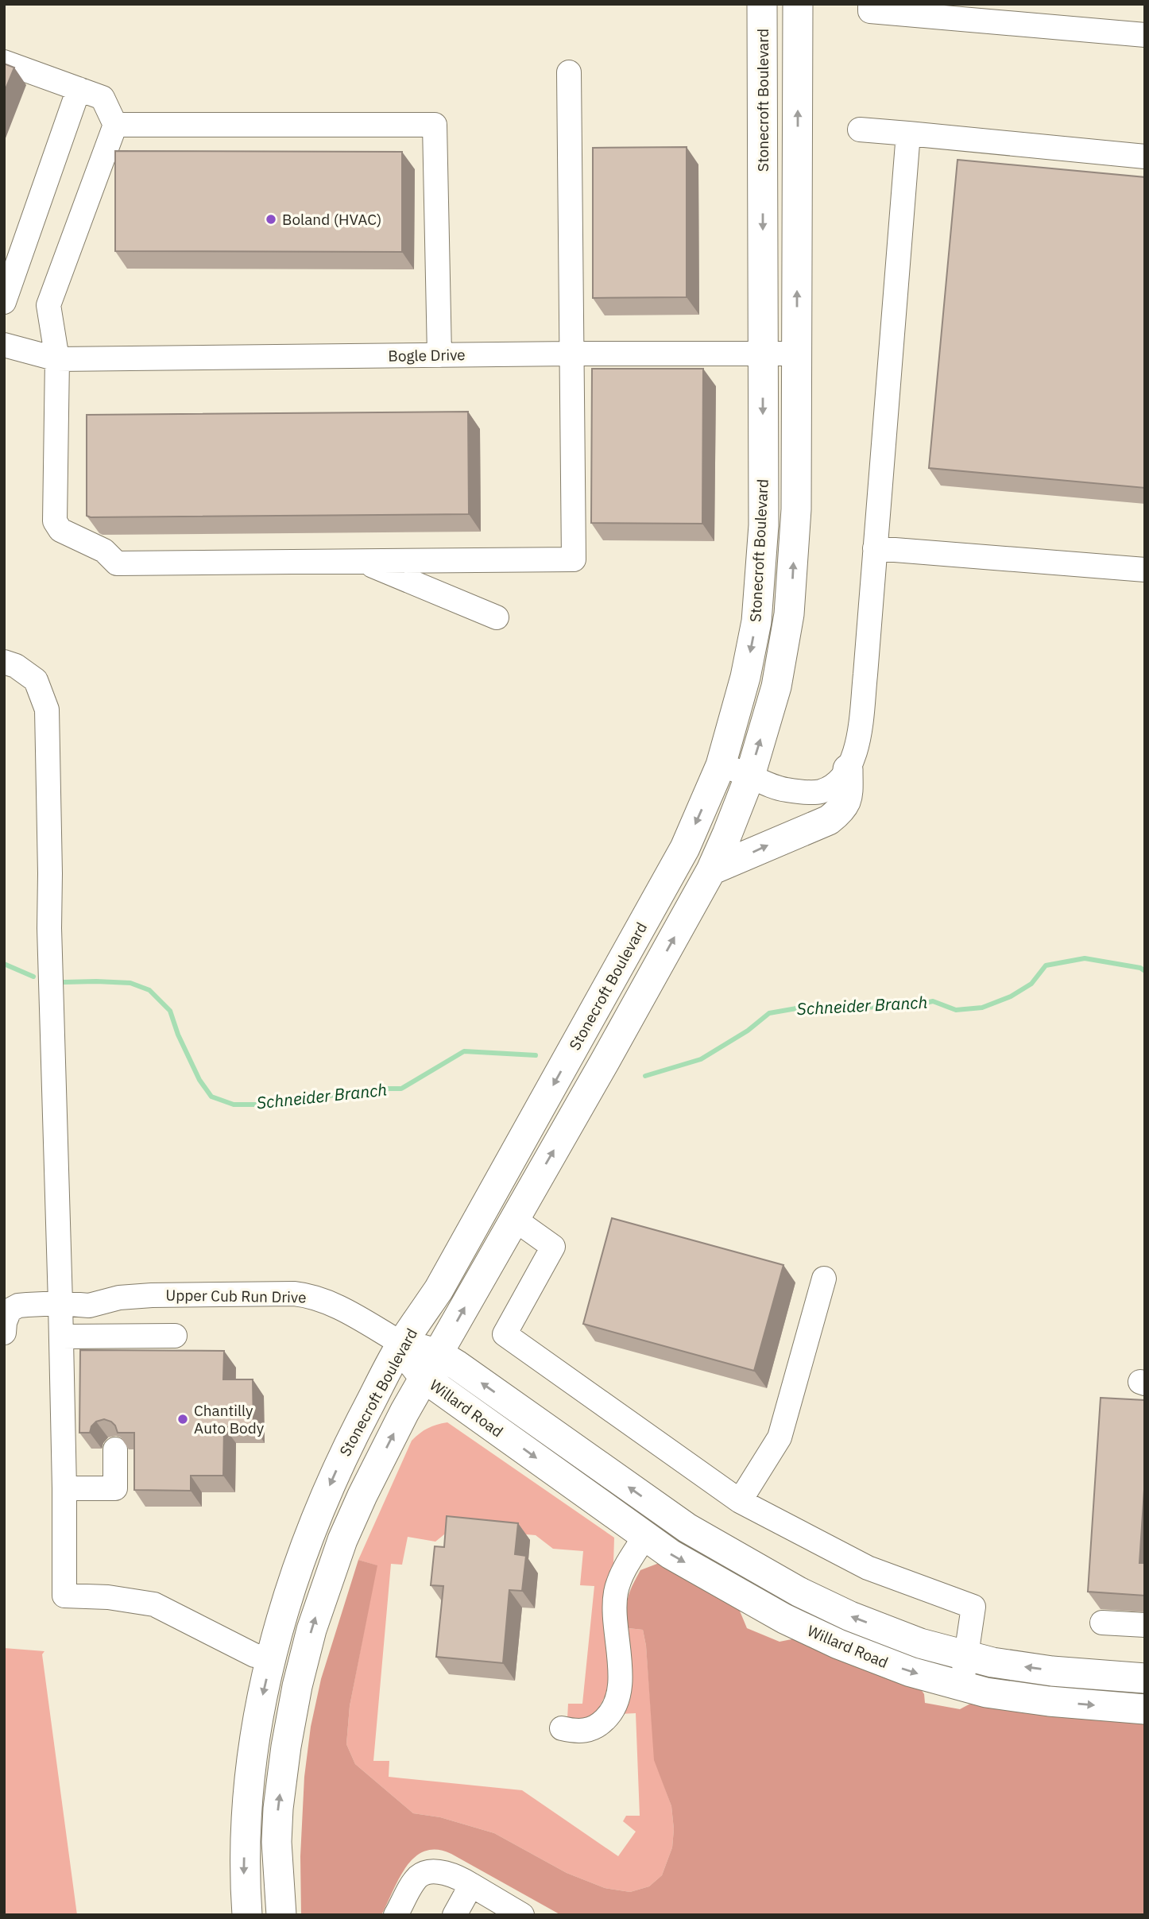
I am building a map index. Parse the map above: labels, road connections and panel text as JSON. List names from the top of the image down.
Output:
{
  "streets": {
    "main road": ["Stonecroft Boulevard", "Willard Road"],
    "street": ["Bogle Drive", "Upper Cub Run Drive"]
  },
  "crossings": [
    ["Stonecroft Boulevard", "Bogle Drive"],
    ["Stonecroft Boulevard", "Upper Cub Run Drive"],
    ["Stonecroft Boulevard", "Willard Road"],
    ["Upper Cub Run Drive", "Willard Road"]
  ],
  "water": ["Schneider Branch"],
  "places": ["Boland (HVAC)", "Chantilly Auto Body"]
}
